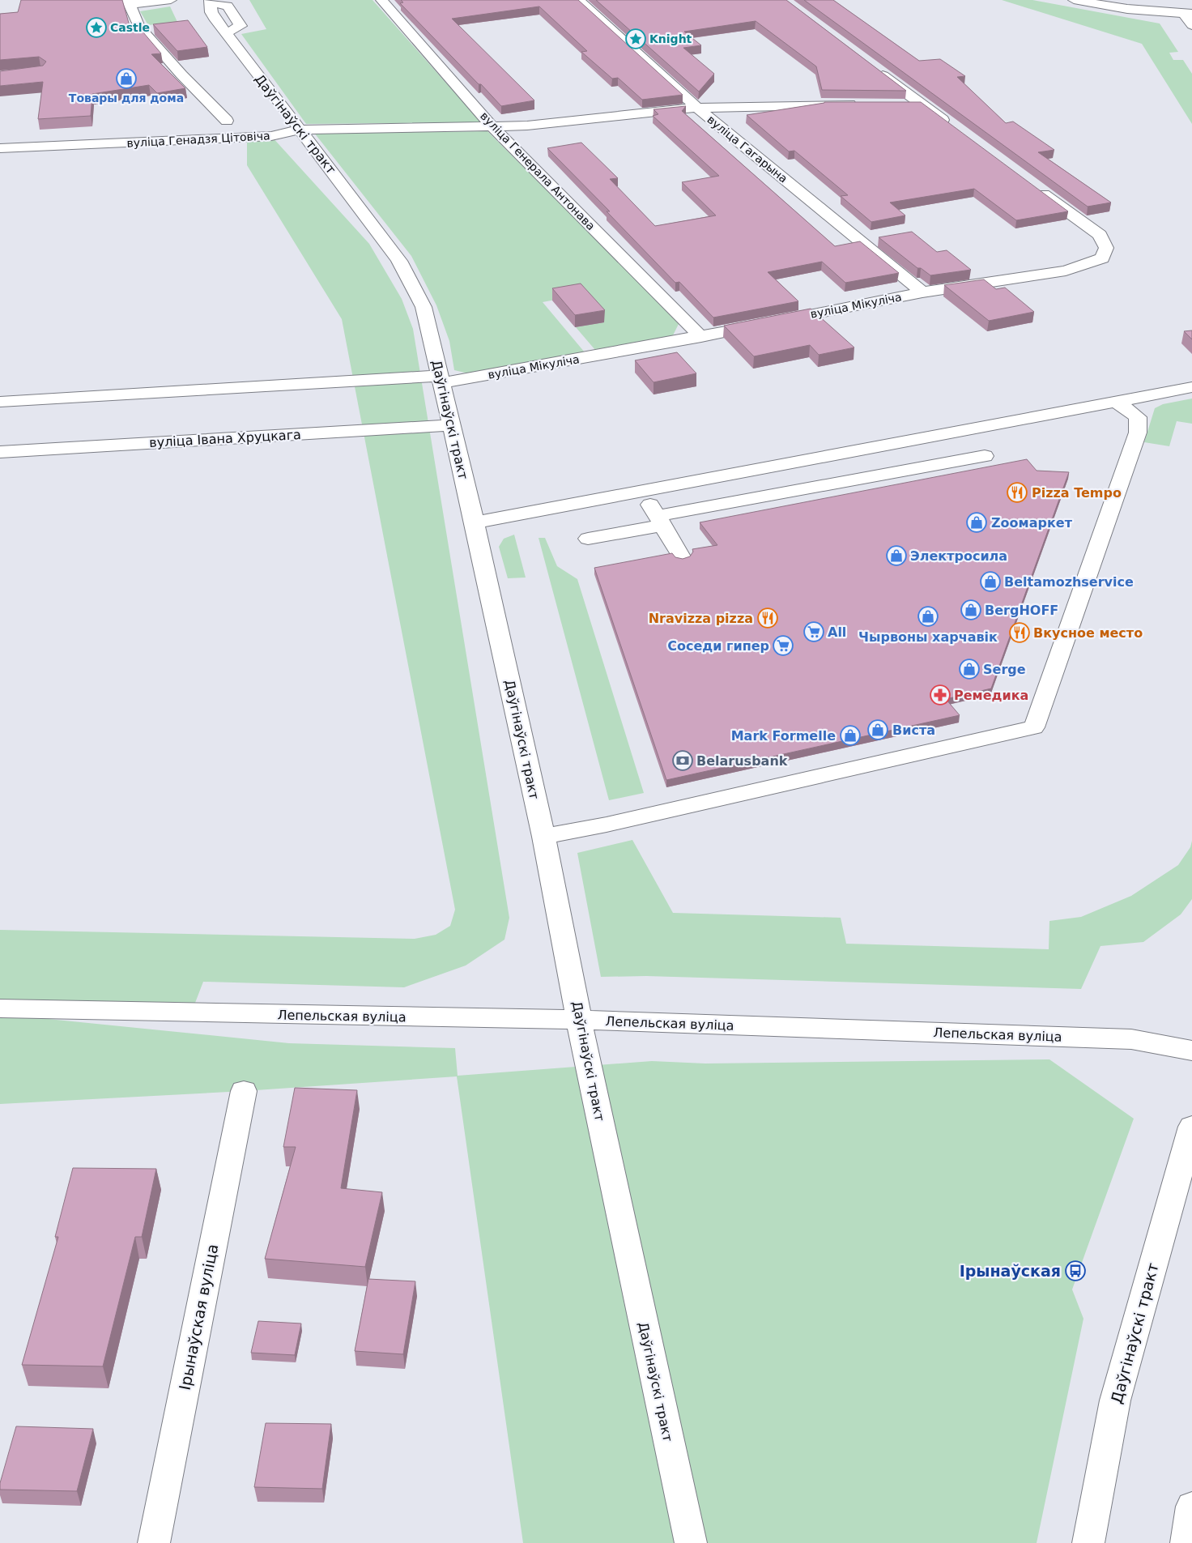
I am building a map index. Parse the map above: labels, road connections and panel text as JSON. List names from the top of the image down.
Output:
{
  "streets": {
    "main road": [
      "Даўгінаўскі тракт",
      "вуліца Генадзя Цітовіча",
      "вуліца Гагарына",
      "вуліца Генерала Антонава",
      "вуліца Мікуліча",
      "вуліца Івана Хруцкага",
      "Лепельская вуліца",
      "Ірынаўская вуліца"
    ]
  },
  "crossings": [
    ["Даўгінаўскі тракт", "вуліца Генадзя Цітовіча"],
    ["Даўгінаўскі тракт", "вуліца Мікуліча"],
    ["Даўгінаўскі тракт", "вуліца Івана Хруцкага"],
    ["Даўгінаўскі тракт", "Лепельская вуліца"],
    ["вуліца Генадзя Цітовіча", "вуліца Гагарына"],
    ["вуліца Генадзя Цітовіча", "вуліца Генерала Антонава"],
    ["вуліца Гагарына", "вуліца Мікуліча"],
    ["вуліца Генерала Антонава", "вуліца Мікуліча"]
  ],
  "places": {
    "place": ["Castle", "Knight"],
    "shop": [
      "Товары для дома",
      "Zooмаркет",
      "Электросила",
      "Beltamozhservice",
      "BergHOFF",
      "Чырвоны харчавік",
      "Serge",
      "Виста",
      "Mark Formelle"
    ],
    "restaurant": ["Pizza Tempo", "Nravizza pizza", "Вкусное место"],
    "supermarket": ["All", "Соседи гипер"],
    "pharmacy": ["Ремедика"],
    "bank": ["Belarusbank"],
    "bus stop": ["Ірынаўская"]
  }
}
